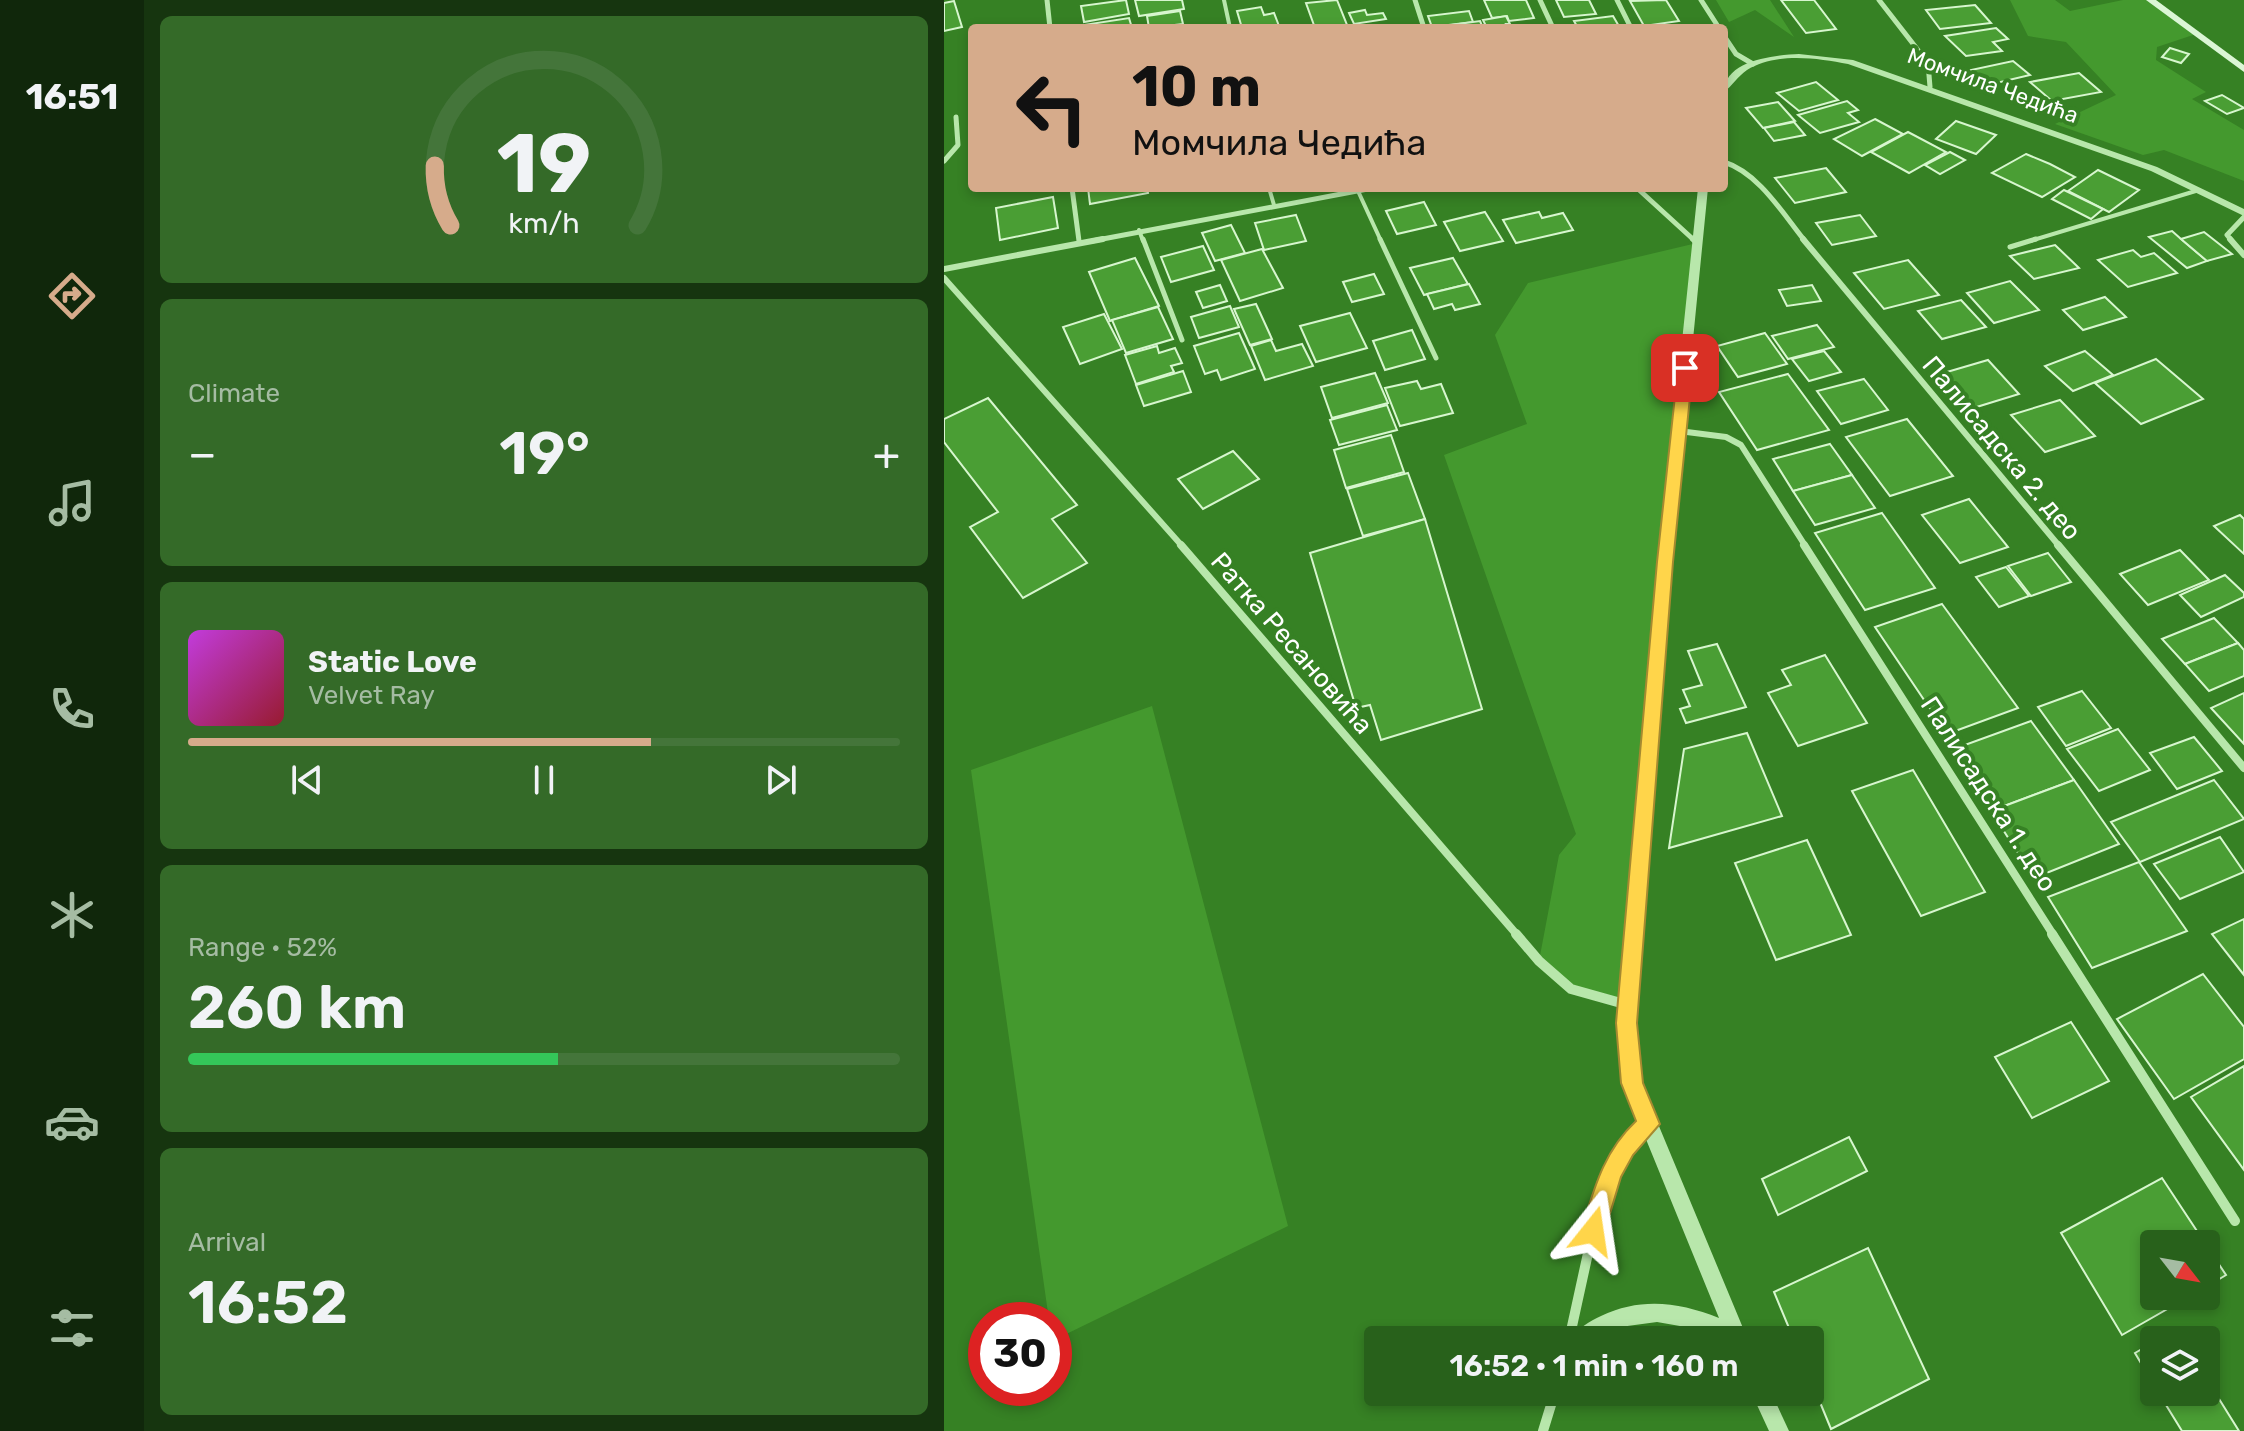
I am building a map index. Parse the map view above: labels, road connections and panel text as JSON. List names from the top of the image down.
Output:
{
  "streets": {
    "street": [
      "Момчила Чедића",
      "Палисадска 2. део",
      "Ратка Ресановића",
      "Палисадска 1. део"
    ]
  },
  "north": "bottom right",
  "page": {
    "tabs": "16:51",
    "turn": ["10 m", "Момчила Чедића"],
    "tile": [
      "Climate",
      ["Range · 52%", "260 km"],
      ["Arrival", "16:52"]
    ],
    "heat": ["−", "19°", "+"],
    "song": ["Static Love", "Velvet Ray"],
    "limit": "30",
    "trip": "16:52 · 1 min · 160 m",
    "gauge": ["19", "km/h"]
  }
}
